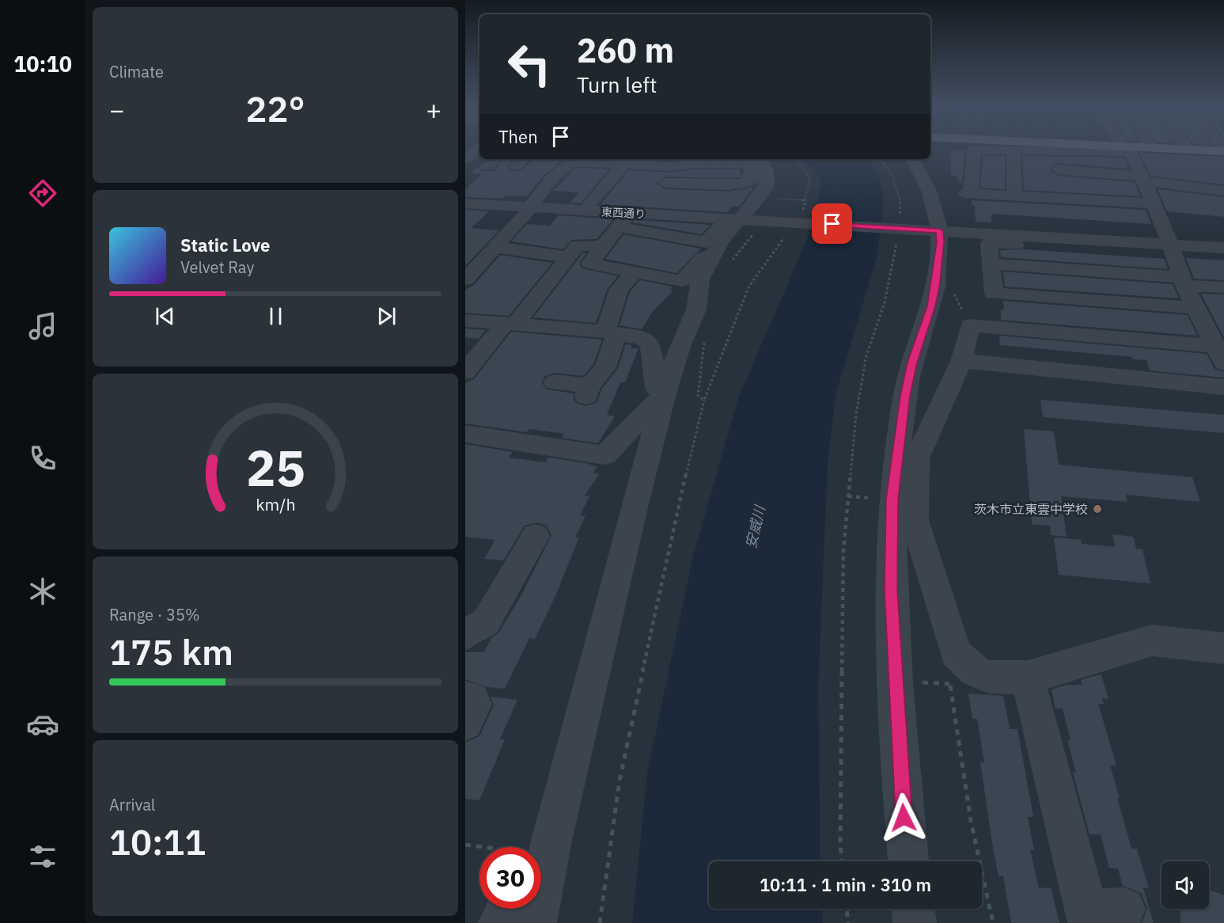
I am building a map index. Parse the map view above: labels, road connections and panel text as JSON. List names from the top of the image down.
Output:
{
  "streets": {
    "street": ["東西通り"]
  },
  "water": ["安威川"],
  "places": ["茨木市立東雲中学校"],
  "page": {
    "tabs": "10:10",
    "tile": [
      "Climate",
      ["Range · 35%", "175 km"],
      ["Arrival", "10:11"]
    ],
    "turn": ["260 m", "Turn left"],
    "heat": ["−", "22°", "+"],
    "then": "Then",
    "song": ["Static Love", "Velvet Ray"],
    "limit": "30",
    "trip": "10:11 · 1 min · 310 m",
    "gauge": ["25", "km/h"]
  }
}
